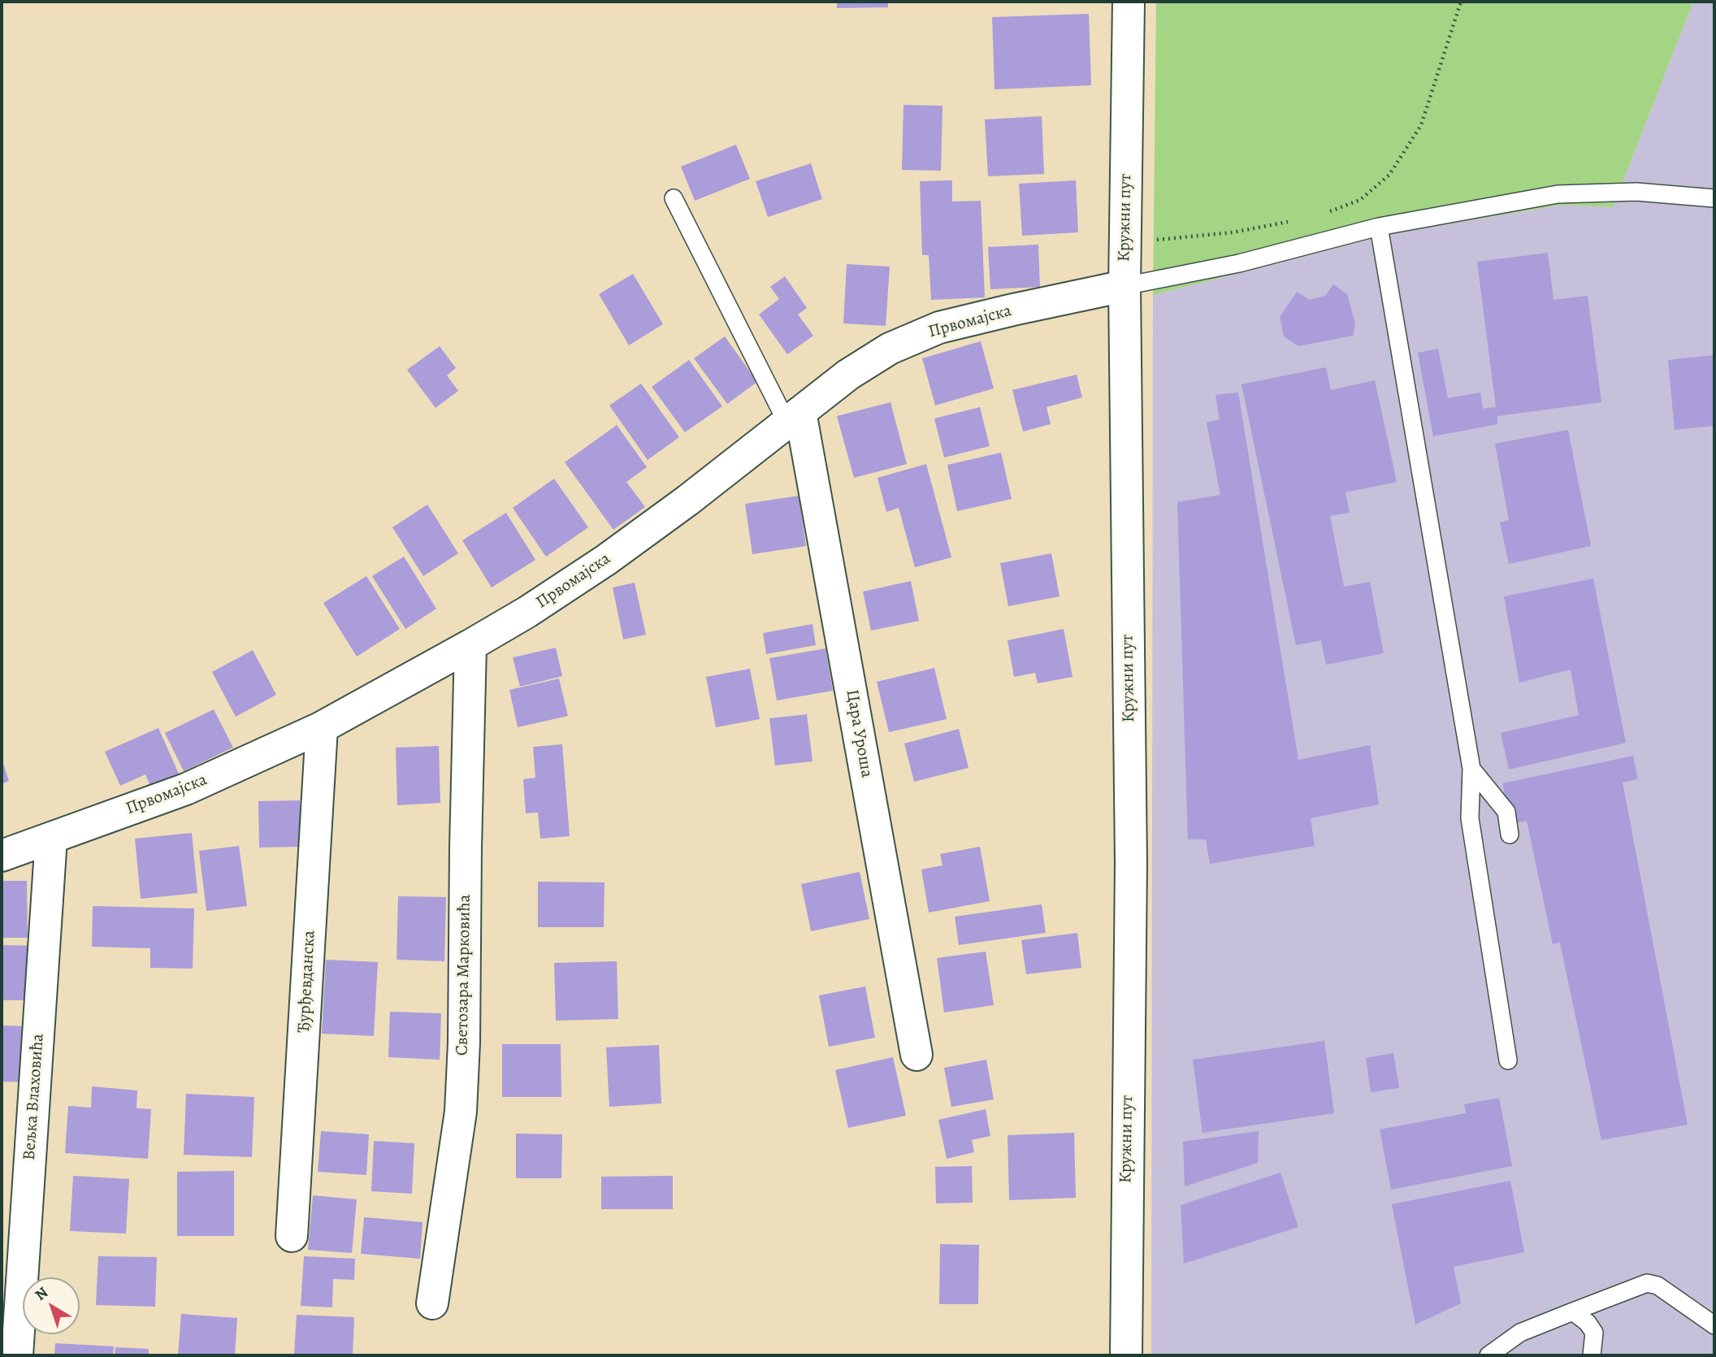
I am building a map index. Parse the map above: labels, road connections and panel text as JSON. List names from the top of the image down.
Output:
{
  "streets": {
    "street": [
      "Кружни пут",
      "Првомајска",
      "Цара Уроша",
      "Светозара Марковића",
      "Ђурђевданска",
      "Вељка Влаховића"
    ]
  },
  "crossings": [
    ["Кружни пут", "Првомајска"],
    ["Првомајска", "Цара Уроша"],
    ["Првомајска", "Светозара Марковића"],
    ["Првомајска", "Ђурђевданска"],
    ["Првомајска", "Вељка Влаховића"]
  ],
  "north": "top left"
}
